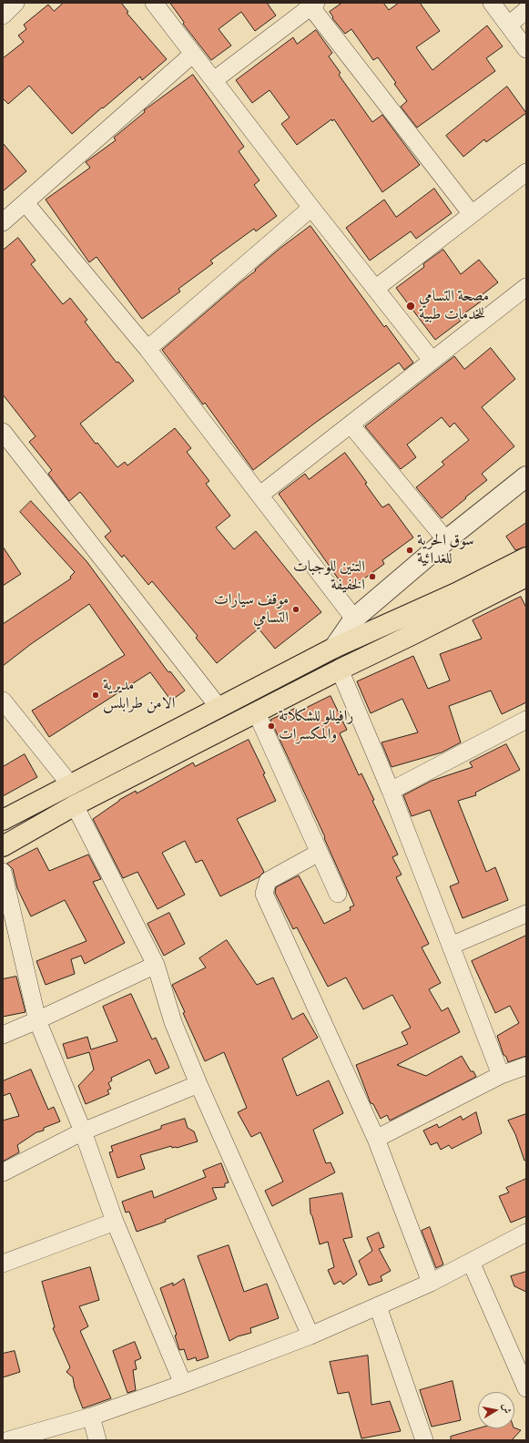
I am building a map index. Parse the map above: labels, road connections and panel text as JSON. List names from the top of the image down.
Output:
{
  "places": [
    "مصحة التسامي للخدمات طبية",
    "سوق الحرية للغدائية",
    "التنين للوجبات الخفيفة",
    "موقف سيارات التسامي",
    "مديرية الامن طرابلس",
    "رافيللو للشكلاتة والمكسرات"
  ],
  "north": "right"
}
